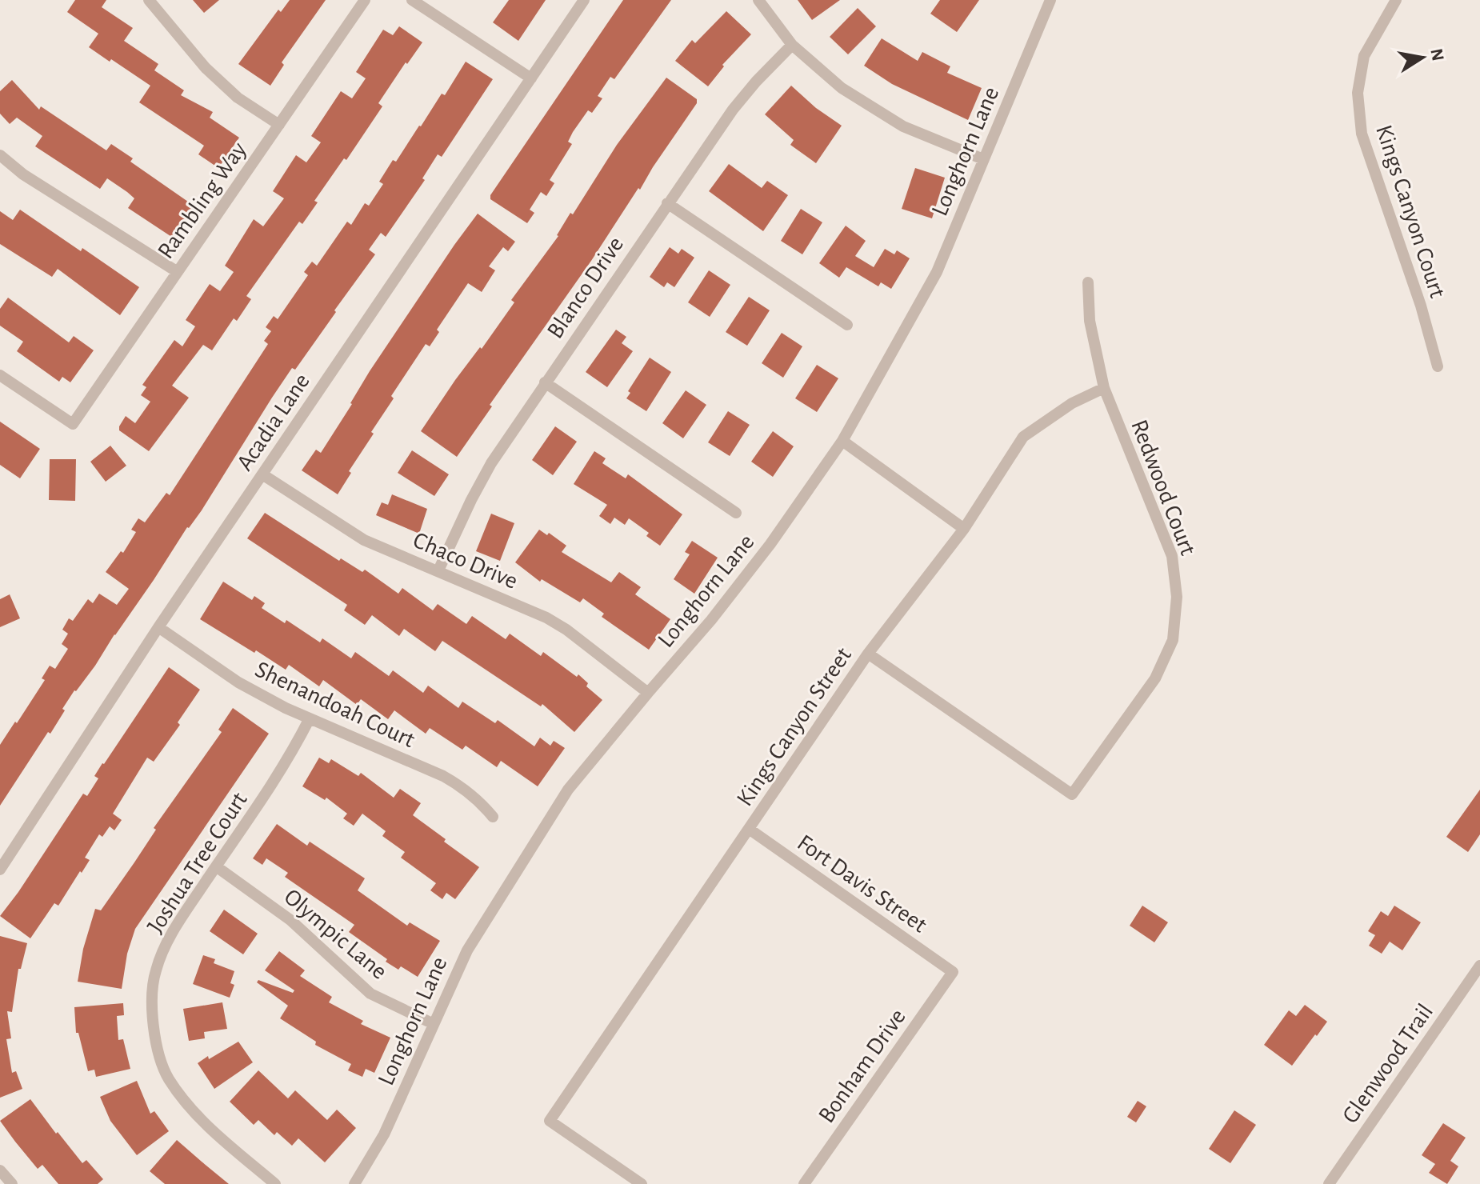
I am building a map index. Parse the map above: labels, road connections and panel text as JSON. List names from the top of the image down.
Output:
{
  "streets": {
    "street": [
      "Longhorn Lane",
      "Rambling Way",
      "Kings Canyon Court",
      "Blanco Drive",
      "Acadia Lane",
      "Redwood Court",
      "Chaco Drive",
      "Shenandoah Court",
      "Kings Canyon Street",
      "Joshua Tree Court",
      "Fort Davis Street",
      "Olympic Lane",
      "Glenwood Trail",
      "Bonham Drive"
    ]
  },
  "crossings": [
    ["Longhorn Lane", "Chaco Drive"],
    ["Longhorn Lane", "Olympic Lane"],
    ["Blanco Drive", "Chaco Drive"],
    ["Acadia Lane", "Chaco Drive"],
    ["Acadia Lane", "Shenandoah Court"],
    ["Redwood Court", "Kings Canyon Street"],
    ["Shenandoah Court", "Joshua Tree Court"],
    ["Kings Canyon Street", "Fort Davis Street"],
    ["Joshua Tree Court", "Olympic Lane"],
    ["Fort Davis Street", "Bonham Drive"]
  ],
  "north": "right"
}
